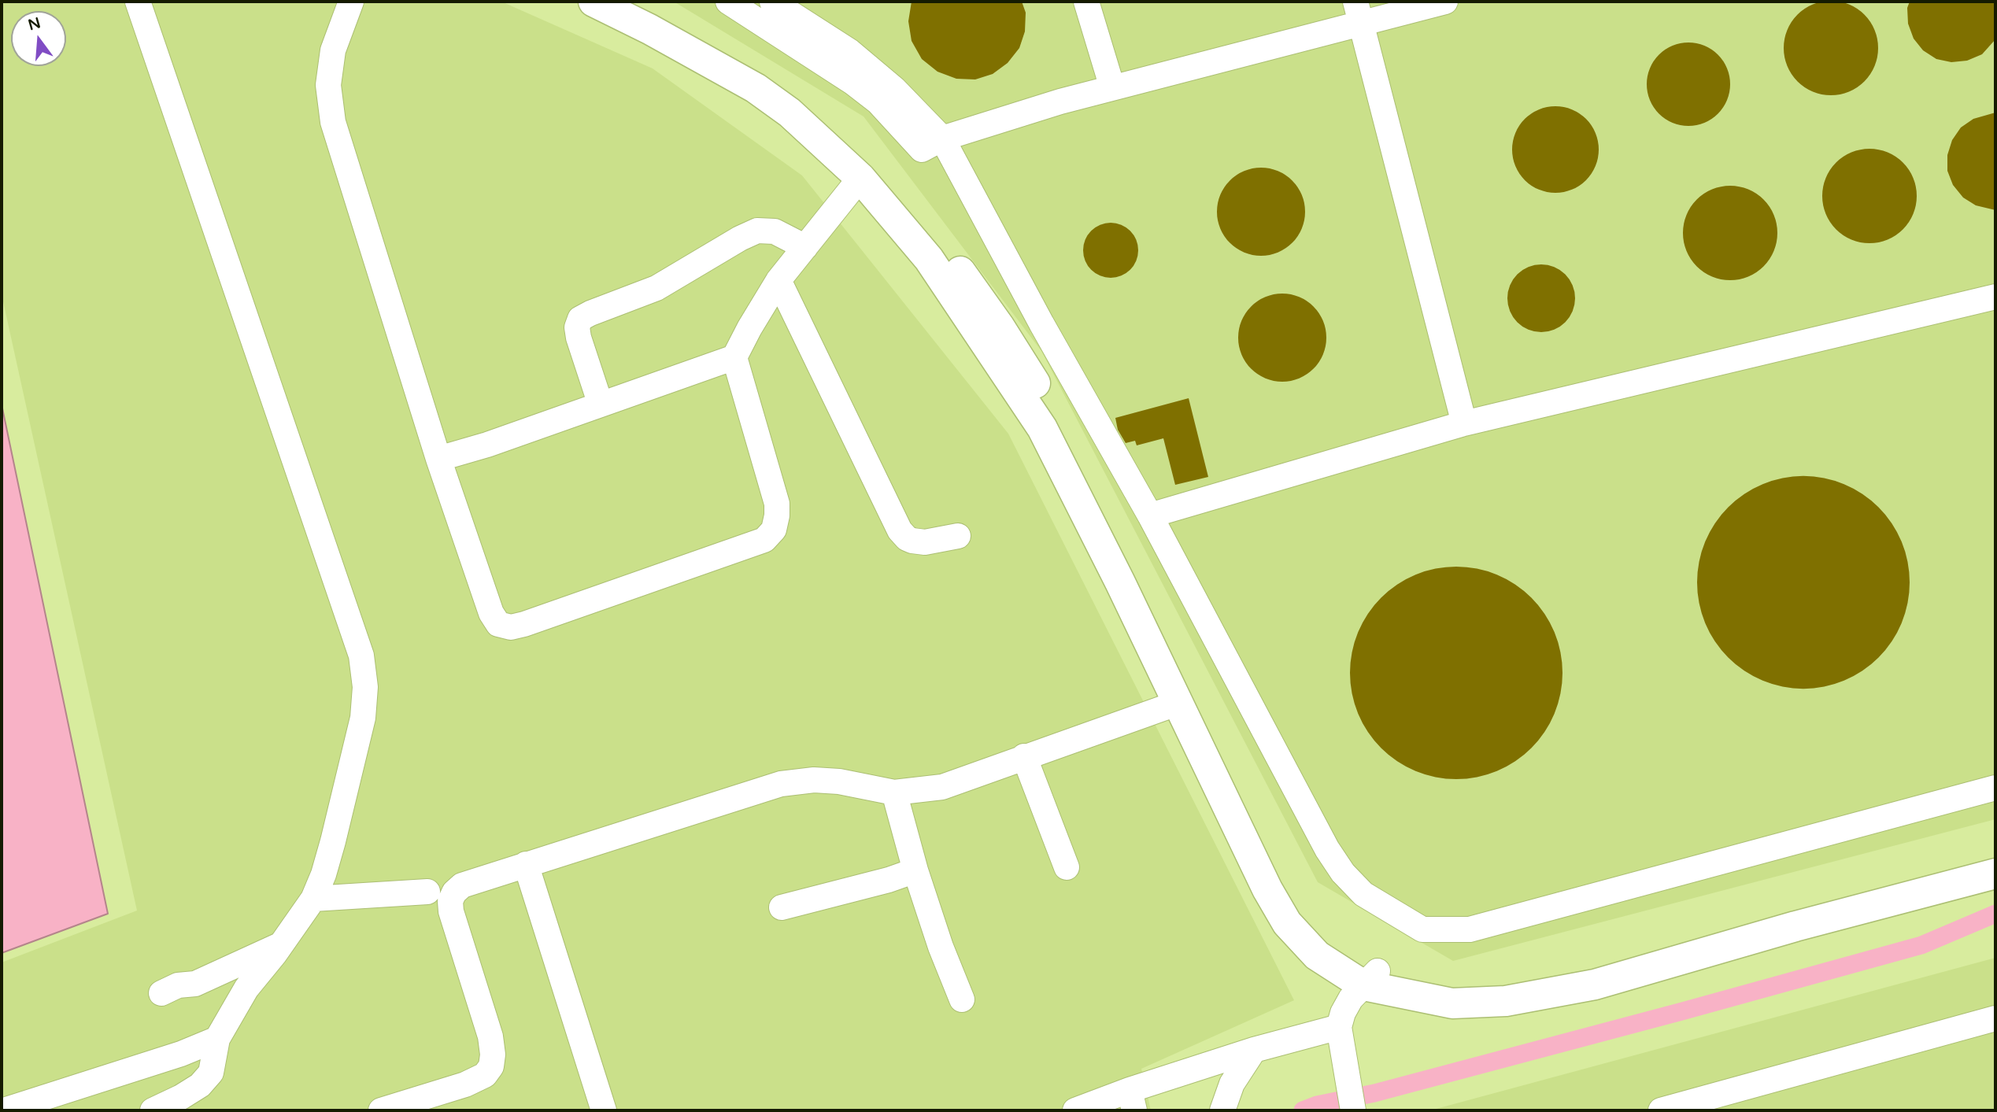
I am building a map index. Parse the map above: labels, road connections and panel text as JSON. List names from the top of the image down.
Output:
{
  "north": "top"
}
